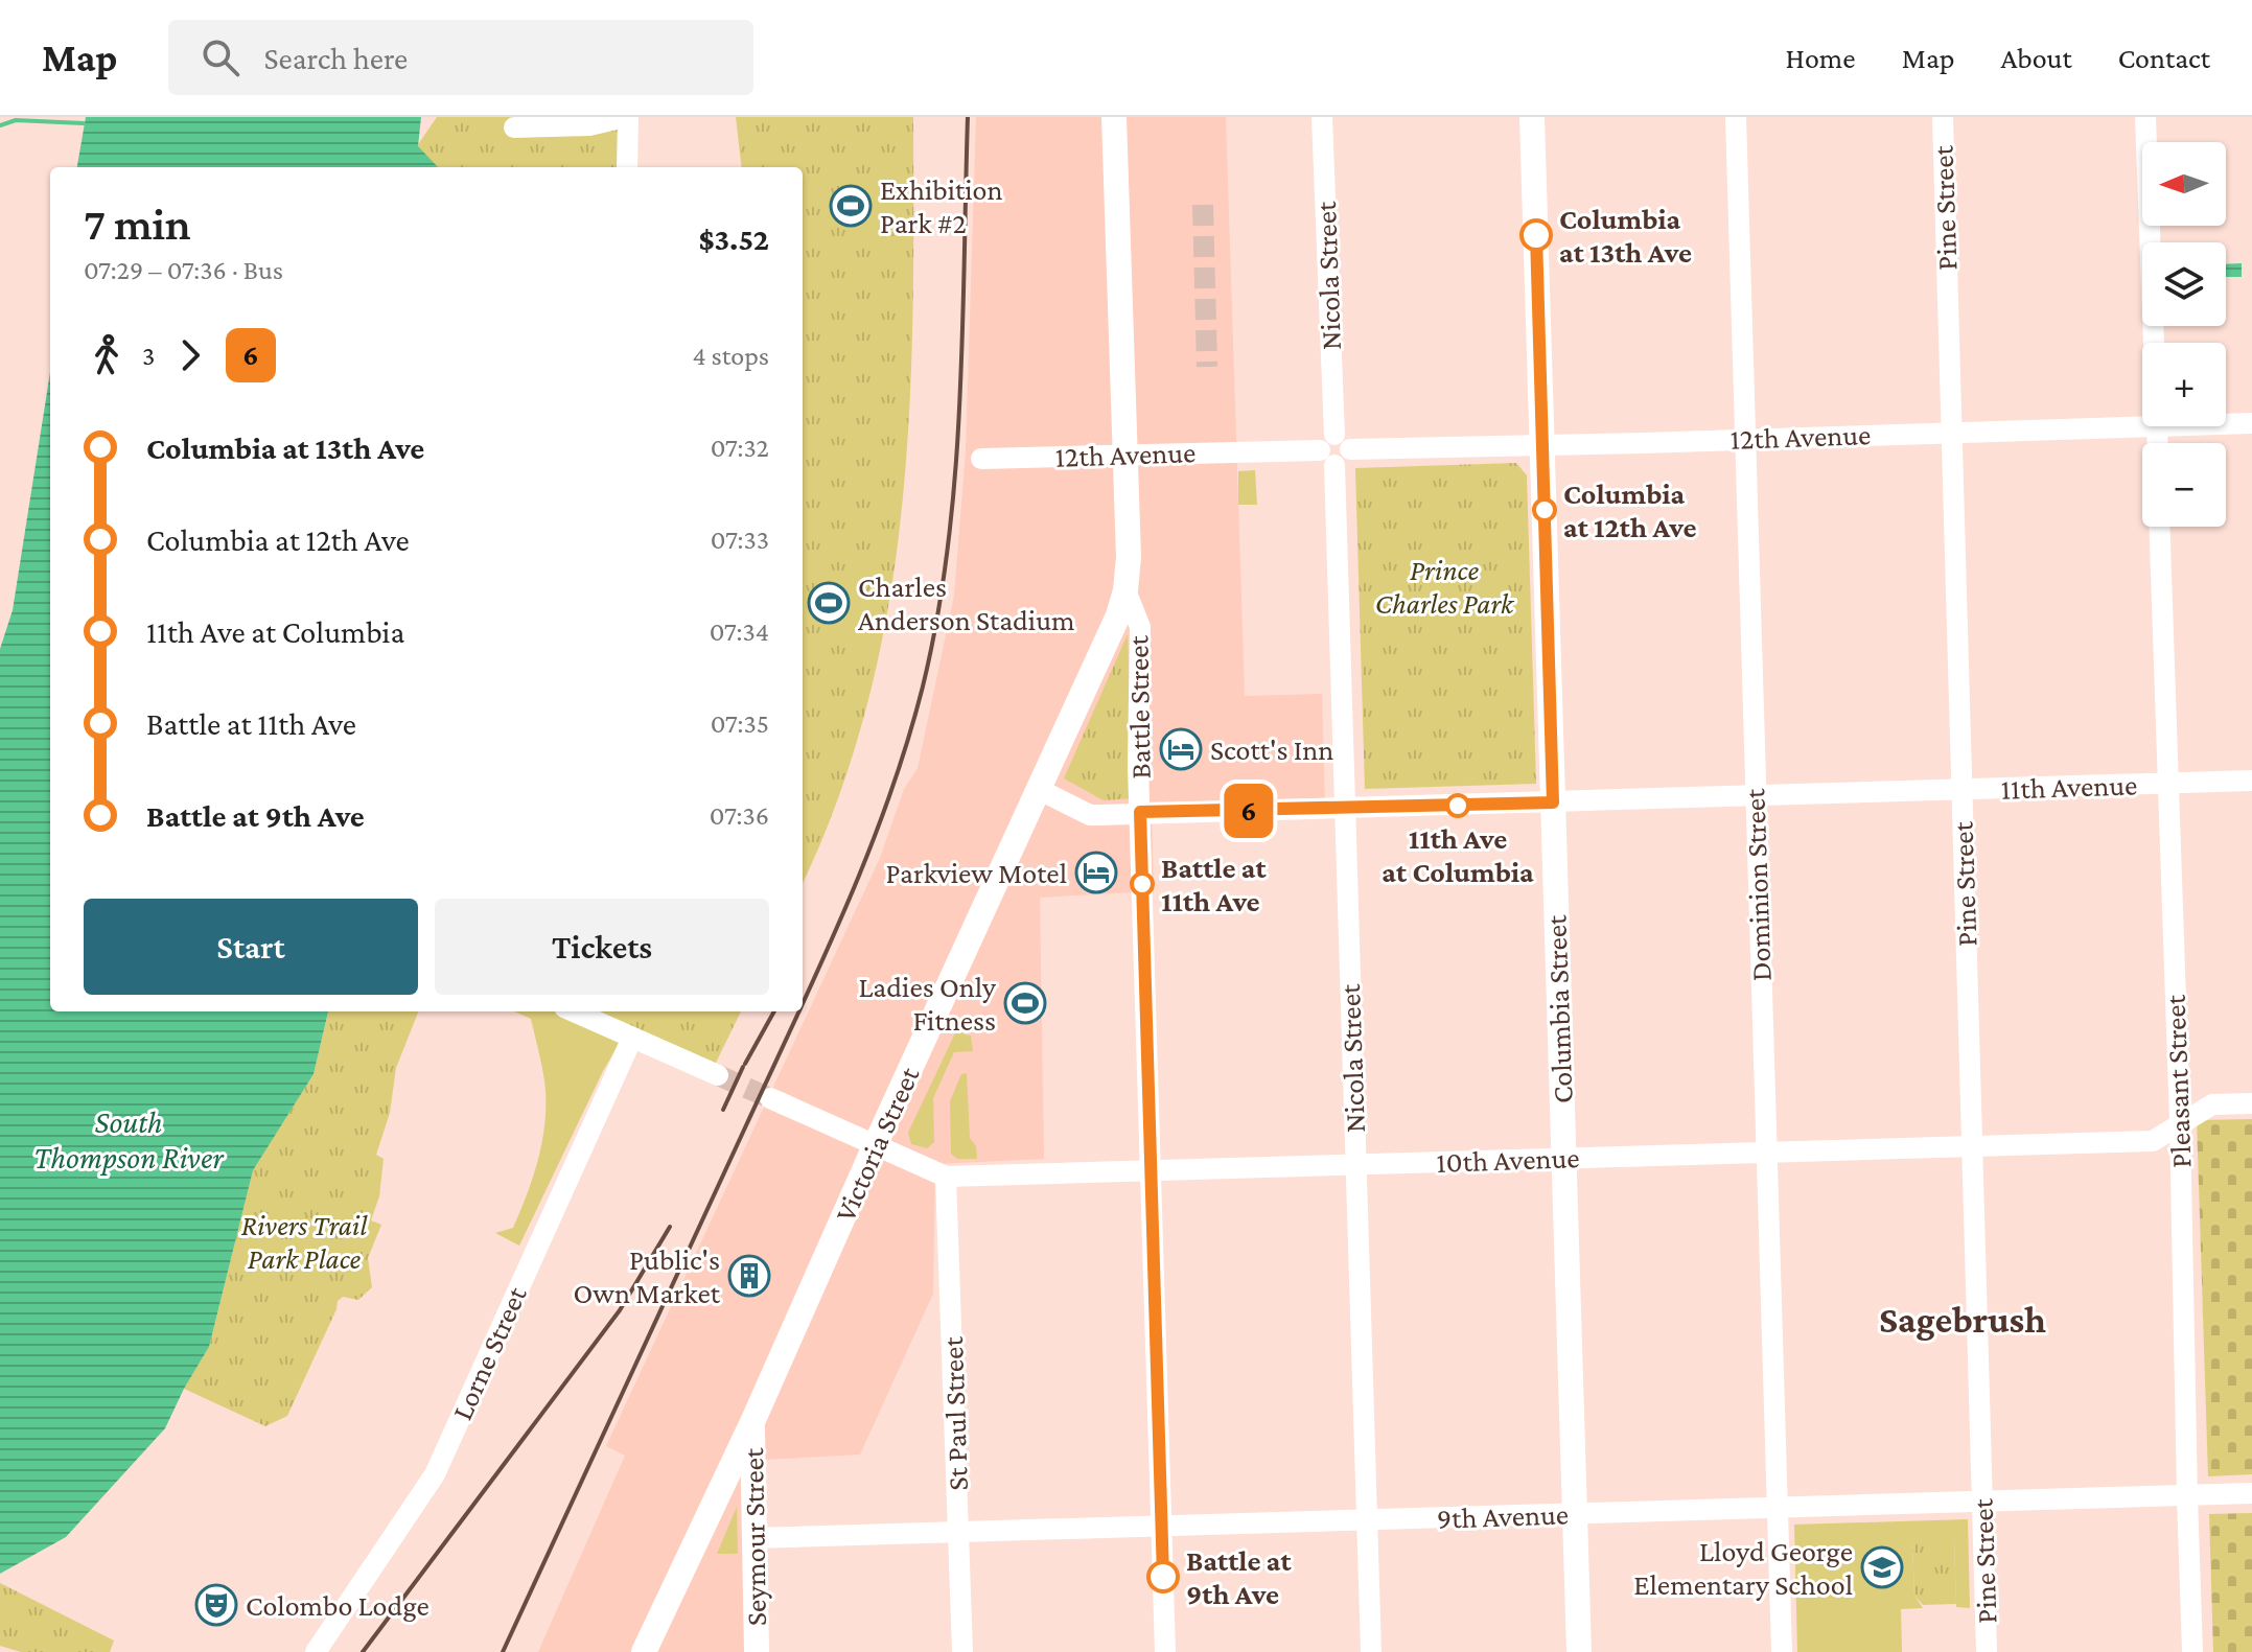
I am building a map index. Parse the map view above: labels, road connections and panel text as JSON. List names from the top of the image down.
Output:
{
  "streets": {
    "main road": [
      "Battle Street",
      "Columbia Street",
      "Victoria Street",
      "Seymour Street"
    ],
    "street": [
      "Pine Street",
      "Nicola Street",
      "12th Avenue",
      "11th Avenue",
      "Dominion Street",
      "Pleasant Street",
      "10th Avenue",
      "Lorne Street",
      "St Paul Street",
      "9th Avenue"
    ]
  },
  "crossings": [
    ["Pine Street", "12th Avenue"],
    ["Pine Street", "11th Avenue"],
    ["Pine Street", "10th Avenue"],
    ["Pine Street", "9th Avenue"],
    ["Nicola Street", "12th Avenue"],
    ["Nicola Street", "11th Avenue"],
    ["Nicola Street", "10th Avenue"],
    ["Nicola Street", "9th Avenue"],
    ["12th Avenue", "Battle Street"],
    ["12th Avenue", "Dominion Street"],
    ["12th Avenue", "Columbia Street"],
    ["Battle Street", "11th Avenue"],
    ["Battle Street", "Victoria Street"],
    ["Battle Street", "10th Avenue"],
    ["Battle Street", "9th Avenue"],
    ["11th Avenue", "Dominion Street"],
    ["11th Avenue", "Columbia Street"],
    ["11th Avenue", "Pleasant Street"],
    ["11th Avenue", "Victoria Street"],
    ["Dominion Street", "10th Avenue"],
    ["Dominion Street", "9th Avenue"],
    ["Columbia Street", "10th Avenue"],
    ["Columbia Street", "9th Avenue"],
    ["Pleasant Street", "10th Avenue"],
    ["Pleasant Street", "9th Avenue"],
    ["Victoria Street", "10th Avenue"],
    ["Victoria Street", "Seymour Street"],
    ["10th Avenue", "St Paul Street"],
    ["St Paul Street", "9th Avenue"],
    ["9th Avenue", "Seymour Street"]
  ],
  "districts": ["Sagebrush"],
  "water": ["South Thompson River"],
  "parks": ["Prince Charles Park", "Rivers Trail Park Place"],
  "places": {
    "sports": ["Exhibition Park #2", "Charles Anderson Stadium", "Ladies Only Fitness"],
    "other": [
      "Columbia at 13th Ave",
      "Columbia at 12th Ave",
      "11th Ave at Columbia",
      "Battle at 11th Ave",
      "Battle at 9th Ave"
    ],
    "hotel": ["Scott's Inn", "Parkview Motel"],
    "building": ["Public's Own Market"],
    "school or university": ["Lloyd George Elementary School"],
    "theatre": ["Colombo Lodge"]
  },
  "lines": ["bus line 6"],
  "north": "left",
  "page": {
    "header": "Map",
    "search": "Search here",
    "nav": [
      "Home",
      "Map",
      "About",
      "Contact"
    ],
    "on_map": "6",
    "map_buttons": ["+", "−"],
    "heading": ["7 min", "07:29 – 07:36 · Bus", "$3.52"],
    "legs": ["3", "6", "4 stops"],
    "list": [
      {
        "name": "Columbia at 13th Ave",
        "value": "07:32"
      },
      {
        "name": "Columbia at 12th Ave",
        "value": "07:33"
      },
      {
        "name": "11th Ave at Columbia",
        "value": "07:34"
      },
      {
        "name": "Battle at 11th Ave",
        "value": "07:35"
      },
      {
        "name": "Battle at 9th Ave",
        "value": "07:36"
      }
    ],
    "buttons": ["Start", "Tickets"]
  }
}
